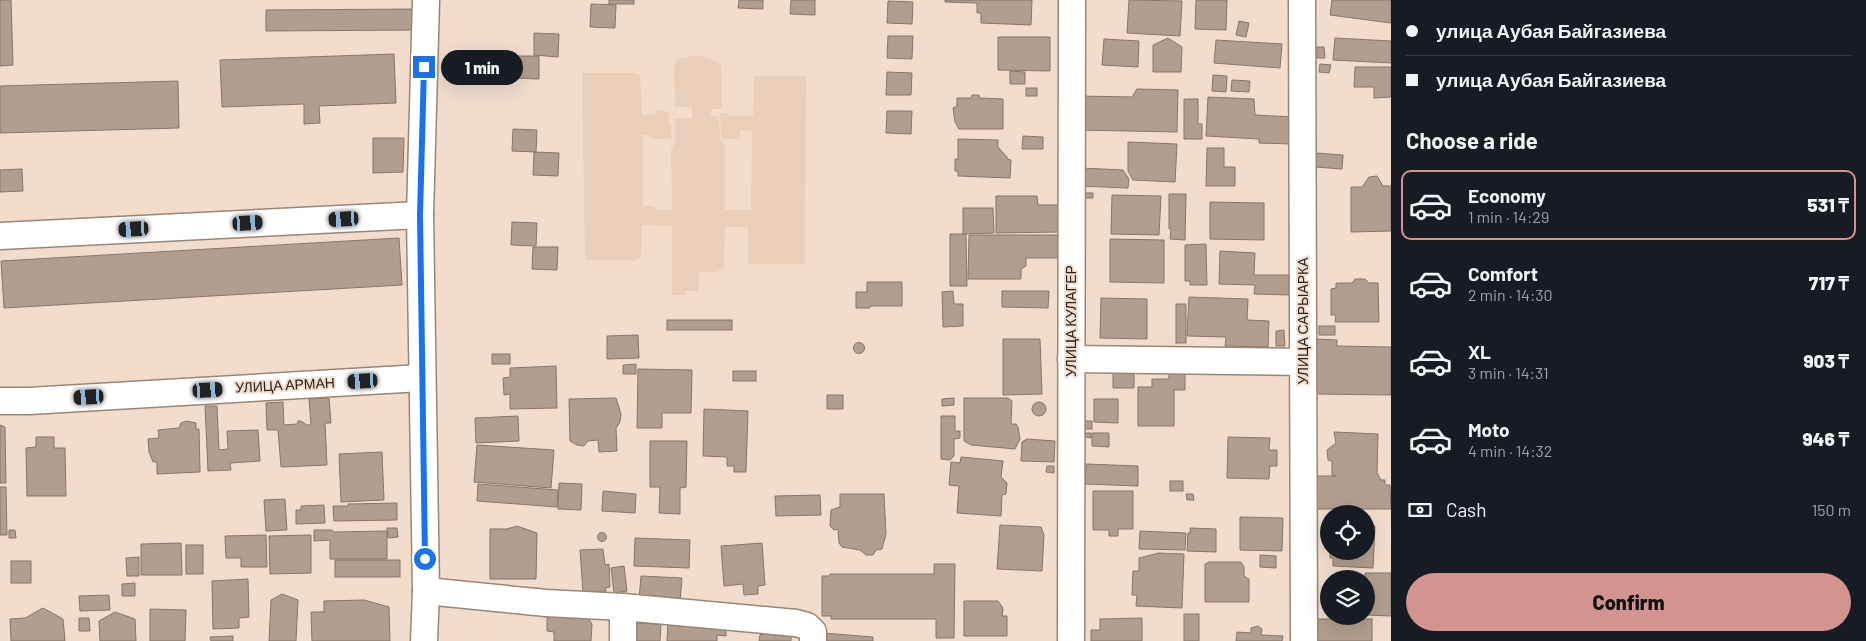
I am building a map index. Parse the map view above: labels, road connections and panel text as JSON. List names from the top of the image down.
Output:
{
  "streets": {
    "street": ["УЛИЦА КУЛАГЕР", "УЛИЦА САРЫАРКА", "УЛИЦА АРМАН"]
  },
  "page": {
    "banner": ["улица Аубая Байгазиева", "улица Аубая Байгазиева"],
    "bubble": "1 min",
    "heading": "Choose a ride",
    "list": [
      {
        "name": "Economy",
        "note": "1 min · 14:29",
        "value": "531 ₸"
      },
      {
        "name": "Comfort",
        "note": "2 min · 14:30",
        "value": "717 ₸"
      },
      {
        "name": "XL",
        "note": "3 min · 14:31",
        "value": "903 ₸"
      },
      {
        "name": "Moto",
        "note": "4 min · 14:32",
        "value": "946 ₸"
      }
    ],
    "pay": ["Cash", "150 m"],
    "buttons": "Confirm"
  }
}
